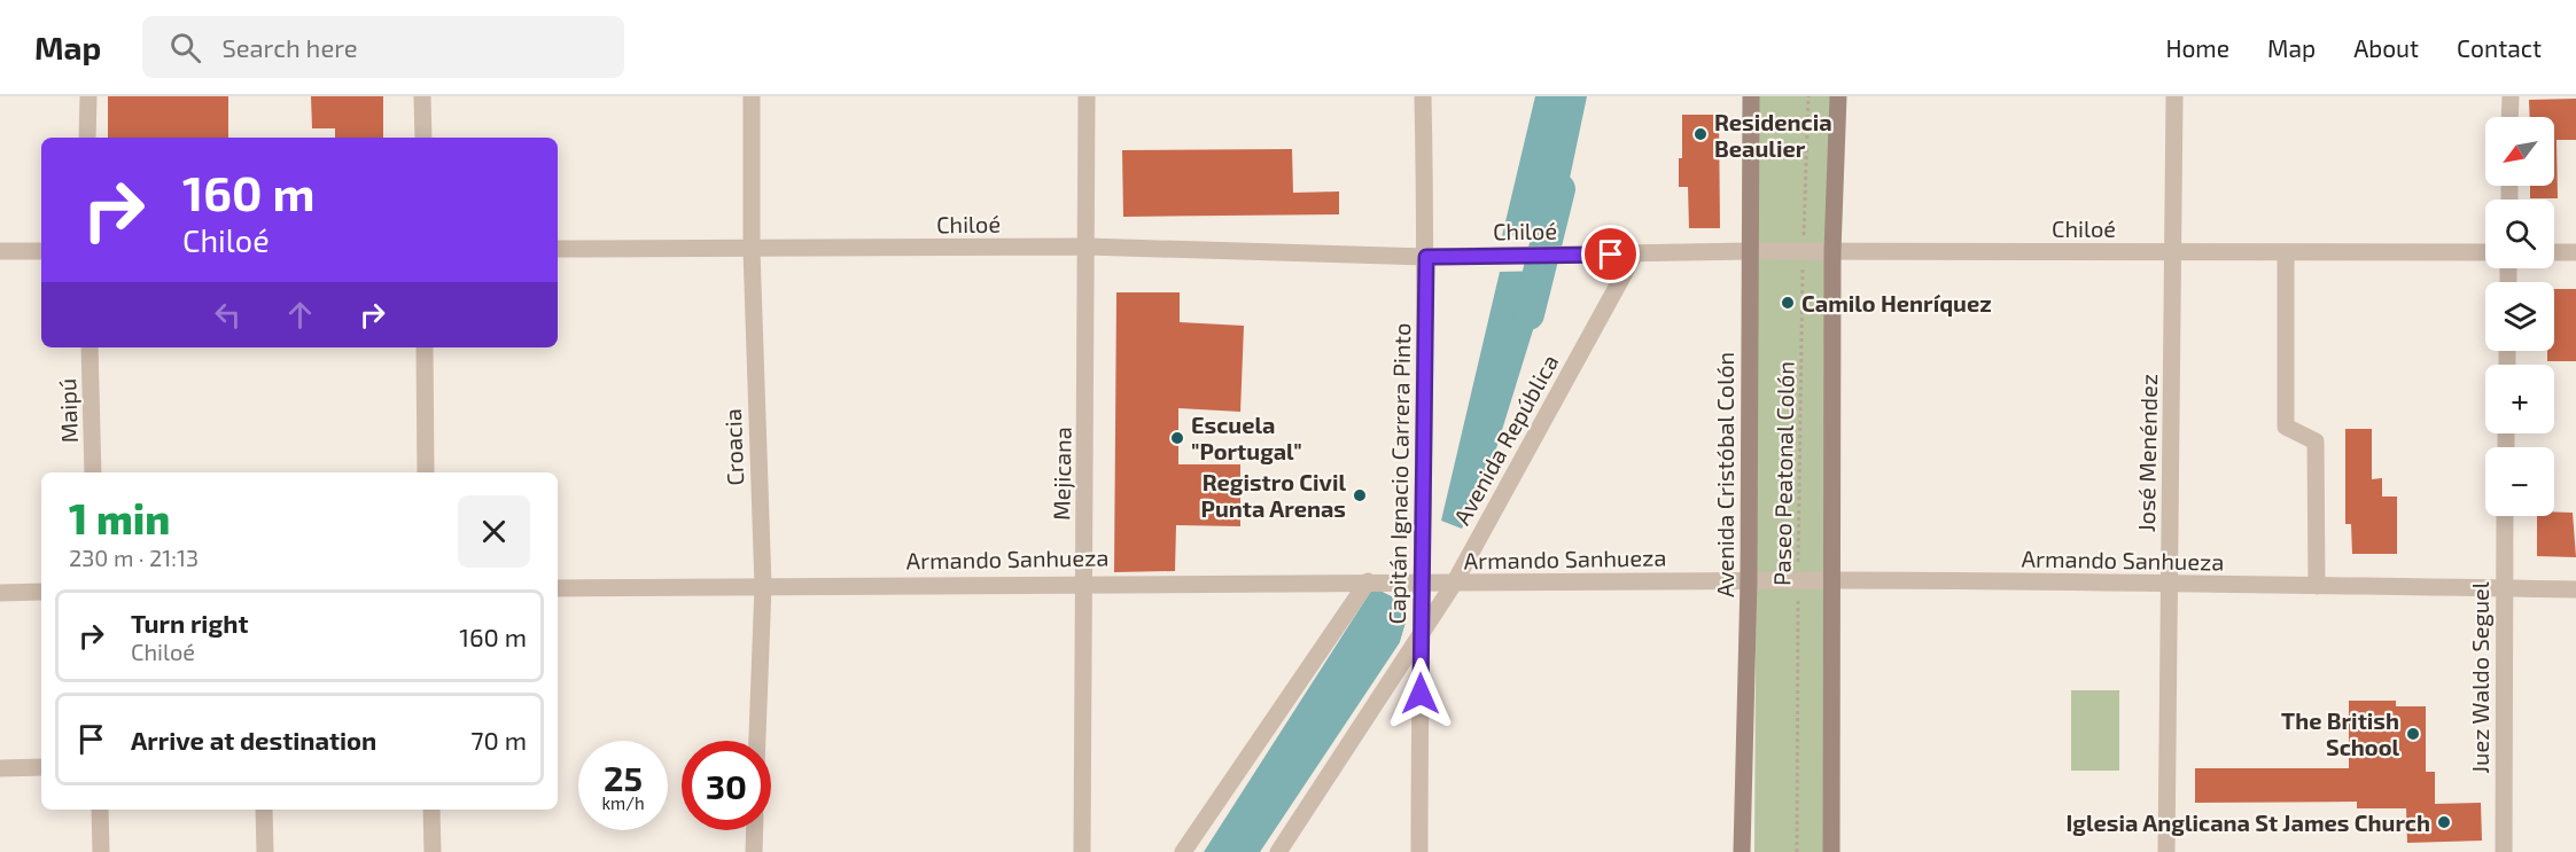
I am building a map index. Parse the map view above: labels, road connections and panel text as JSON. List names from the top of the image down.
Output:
{
  "streets": {
    "main road": ["Avenida Cristóbal Colón"],
    "street": [
      "Chiloé",
      "Maipú",
      "Avenida República",
      "Croacia",
      "José Menéndez",
      "Mejicana",
      "Capitán Ignacio Carrera Pinto",
      "Armando Sanhueza",
      "Juez Waldo Seguel"
    ],
    "path": ["Paseo Peatonal Colón"]
  },
  "crossings": [
    ["Chiloé", "Avenida República"],
    ["Chiloé", "Croacia"],
    ["Chiloé", "José Menéndez"],
    ["Chiloé", "Mejicana"],
    ["Chiloé", "Capitán Ignacio Carrera Pinto"],
    ["Chiloé", "Paseo Peatonal Colón"],
    ["Chiloé", "Avenida Cristóbal Colón"],
    ["Avenida República", "Capitán Ignacio Carrera Pinto"],
    ["Avenida República", "Armando Sanhueza"],
    ["Croacia", "Armando Sanhueza"],
    ["José Menéndez", "Armando Sanhueza"],
    ["Mejicana", "Armando Sanhueza"],
    ["Capitán Ignacio Carrera Pinto", "Armando Sanhueza"],
    ["Paseo Peatonal Colón", "Armando Sanhueza"],
    ["Avenida Cristóbal Colón", "Armando Sanhueza"],
    ["Armando Sanhueza", "Juez Waldo Seguel"]
  ],
  "places": [
    "Residencia Beaulier",
    "Camilo Henríquez",
    "Escuela \"Portugal\"",
    "Registro Civil Punta Arenas",
    "The British School",
    "Iglesia Anglicana St James Church"
  ],
  "north": "bottom left",
  "page": {
    "header": "Map",
    "search": "Search here",
    "nav": [
      "Home",
      "Map",
      "About",
      "Contact"
    ],
    "map_buttons": ["+", "−"],
    "turn": ["160 m", "Chiloé"],
    "heading": ["1 min", "230 m · 21:13"],
    "list": [
      {
        "name": "Turn right",
        "note": "Chiloé",
        "value": "160 m"
      },
      {
        "name": "Arrive at destination",
        "value": "70 m"
      }
    ],
    "speed": "25 km/h",
    "limit": "30"
  }
}
